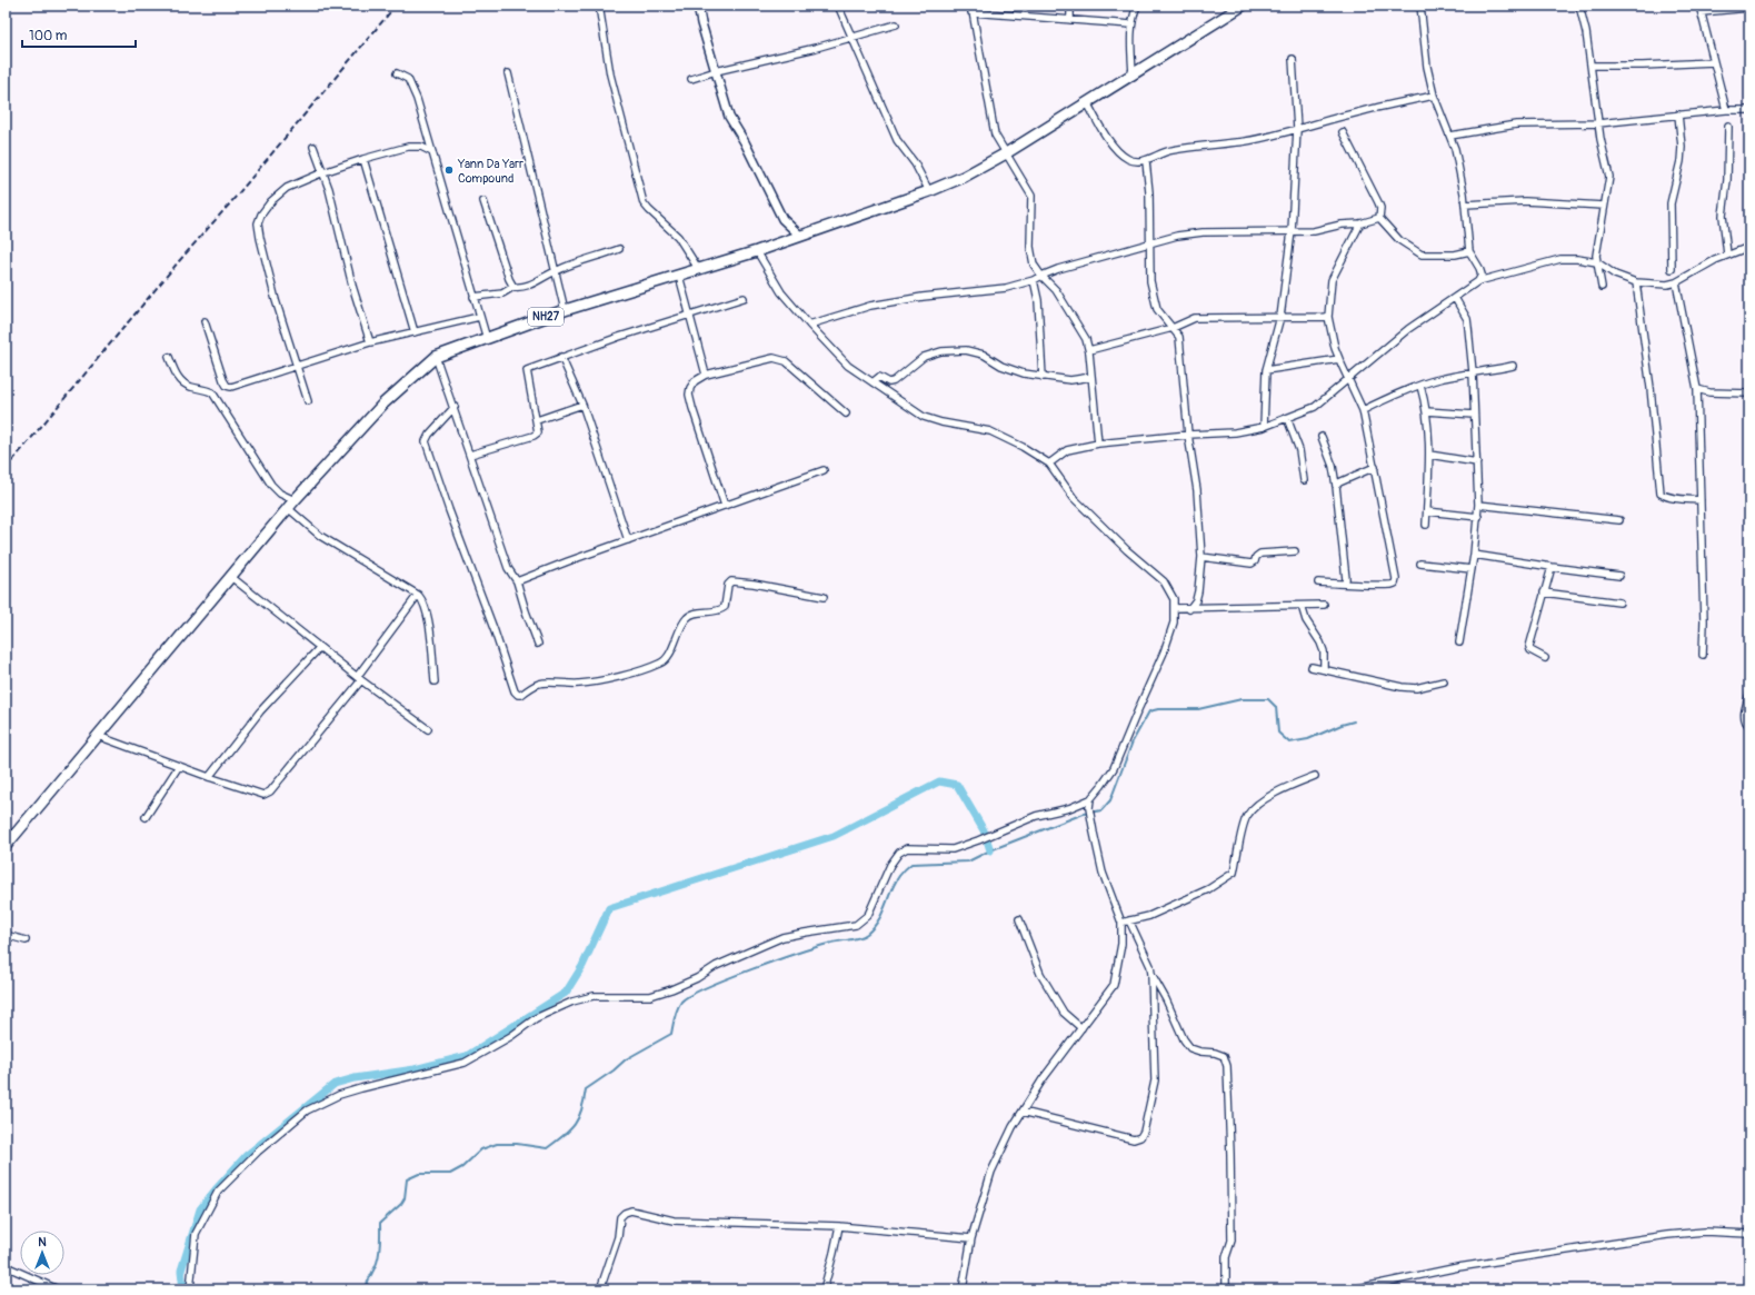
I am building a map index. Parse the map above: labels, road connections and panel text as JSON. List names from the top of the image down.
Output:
{
  "streets": {
    "highway": ["NH27"]
  },
  "places": ["Yann Da Yarr Compound"],
  "scale_bar": "100 m",
  "north": "top"
}
